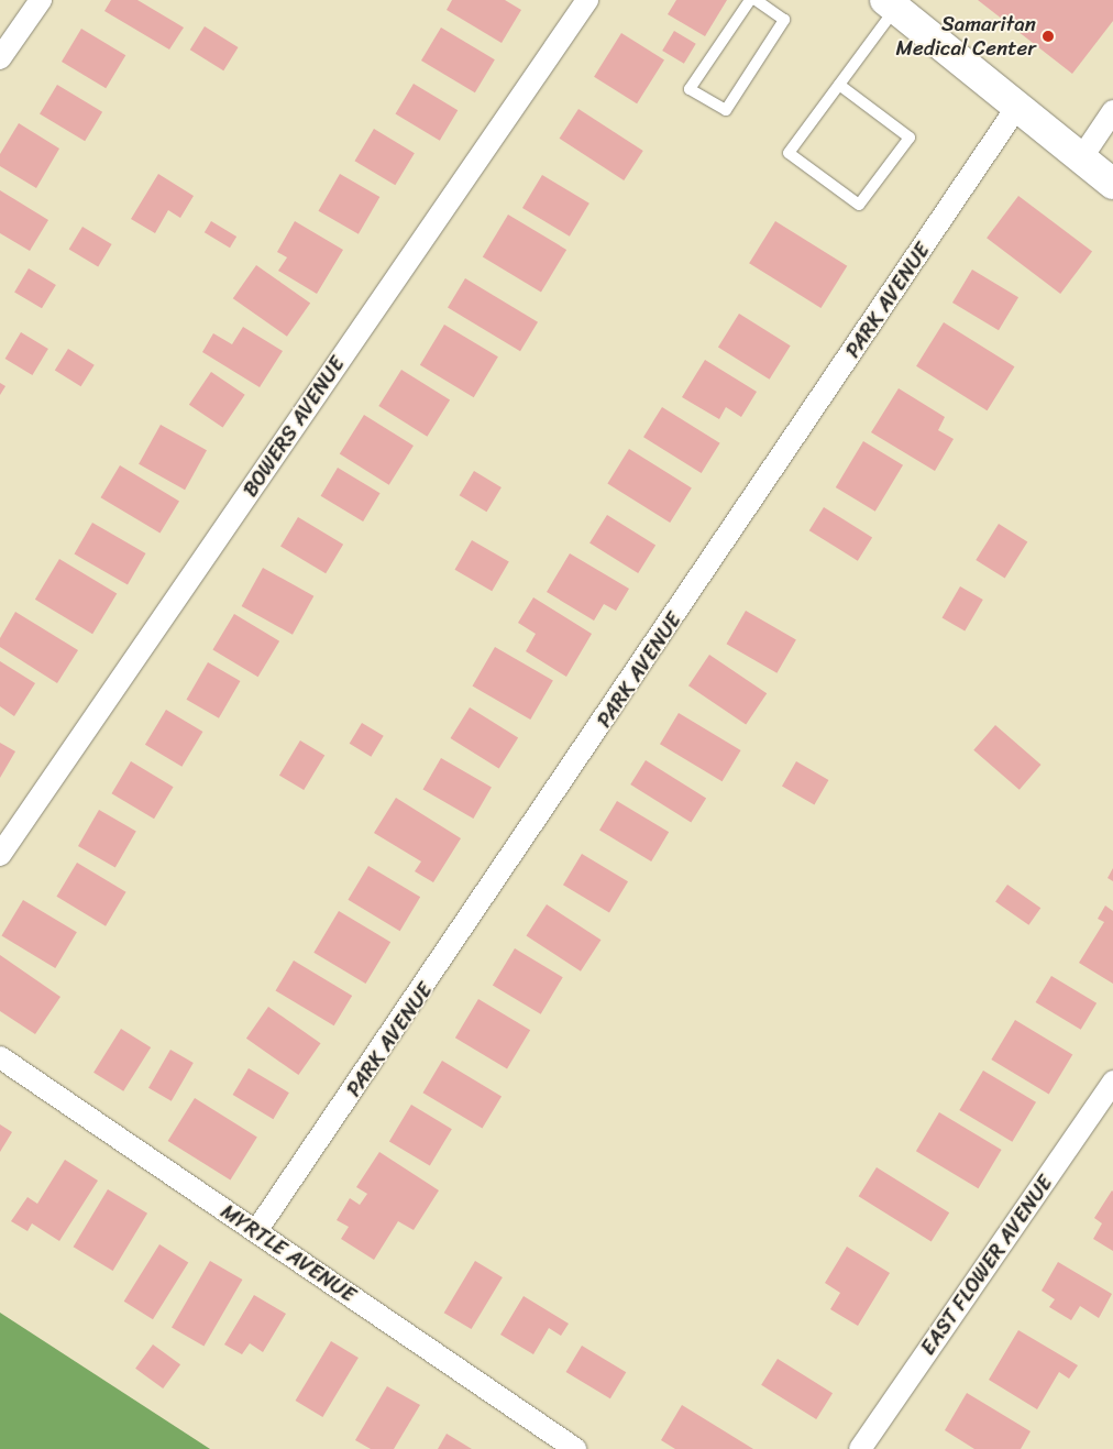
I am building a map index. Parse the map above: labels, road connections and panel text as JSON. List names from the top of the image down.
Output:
{
  "streets": {
    "street": [
      "PARK AVENUE",
      "BOWERS AVENUE",
      "MYRTLE AVENUE",
      "EAST FLOWER AVENUE"
    ]
  },
  "crossings": [
    ["PARK AVENUE", "MYRTLE AVENUE"]
  ],
  "places": ["Samaritan Medical Center"]
}
